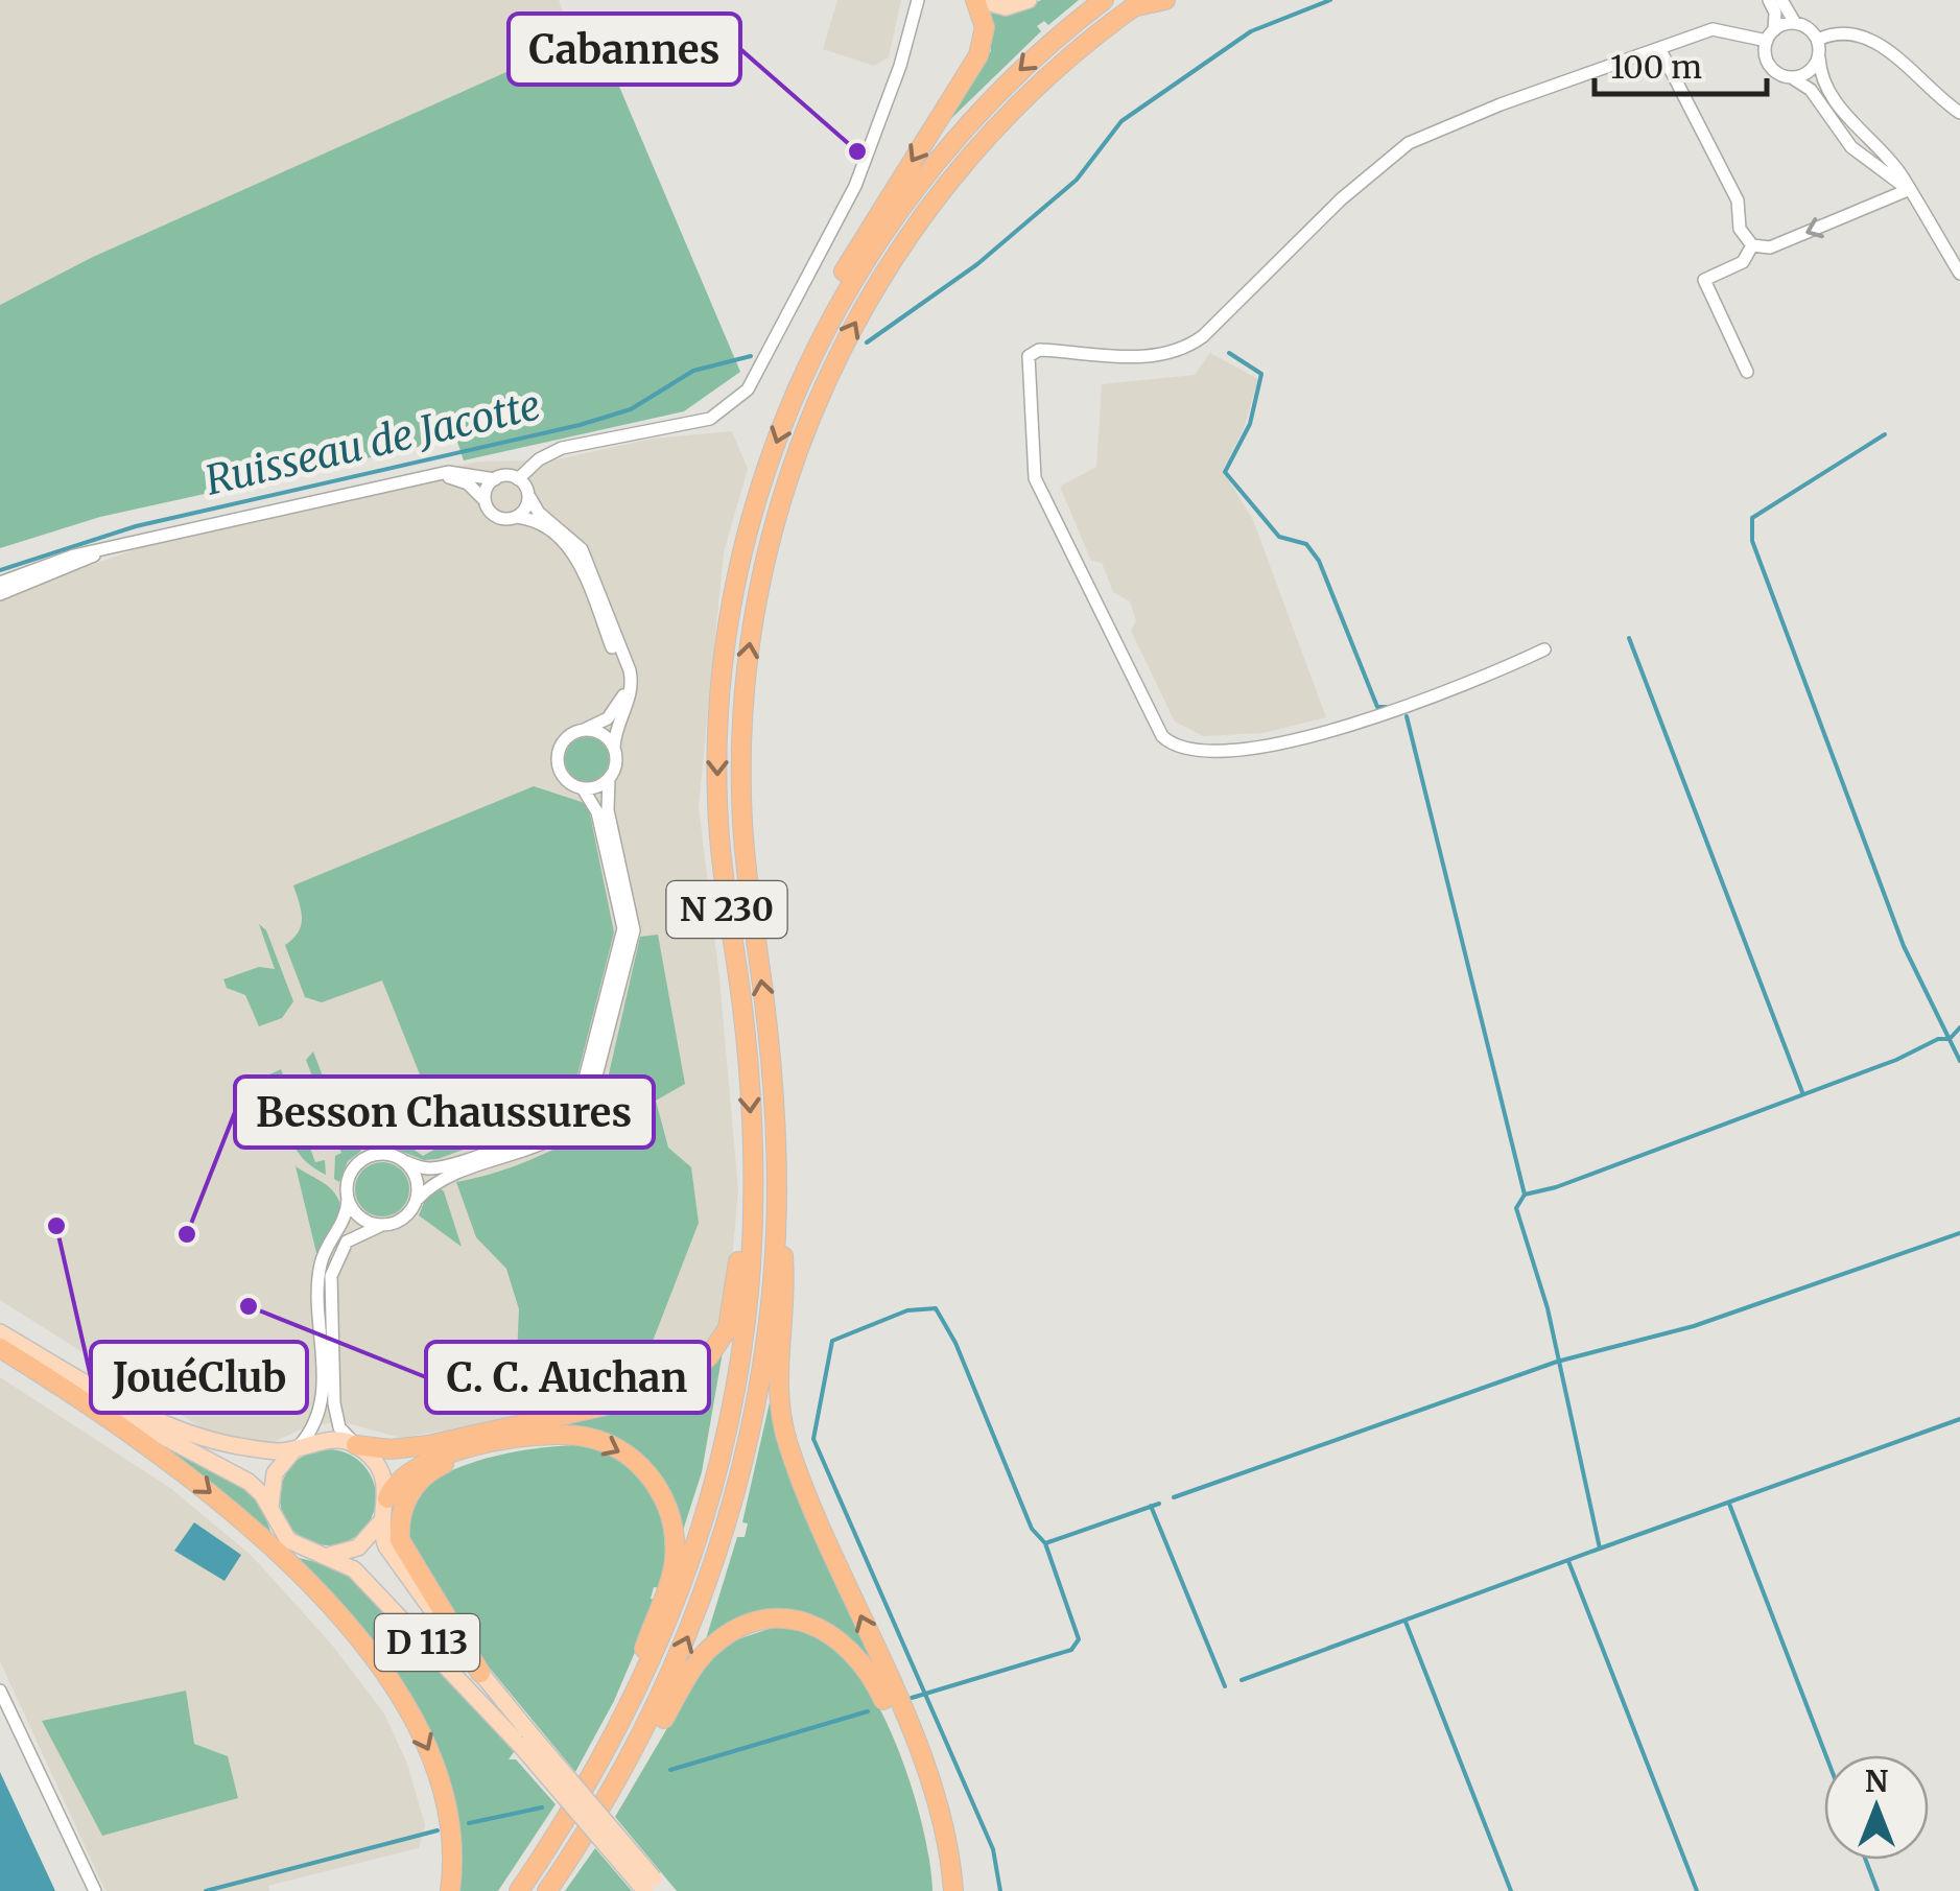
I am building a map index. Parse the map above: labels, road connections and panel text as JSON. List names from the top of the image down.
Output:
{
  "streets": {
    "highway": ["N 230"],
    "main road": ["D 113"]
  },
  "water": ["Ruisseau de Jacotte"],
  "places": [
    "Cabannes",
    "JouéClub",
    "Besson Chaussures",
    "C. C. Auchan"
  ],
  "scale_bar": "100 m",
  "north": "top"
}
